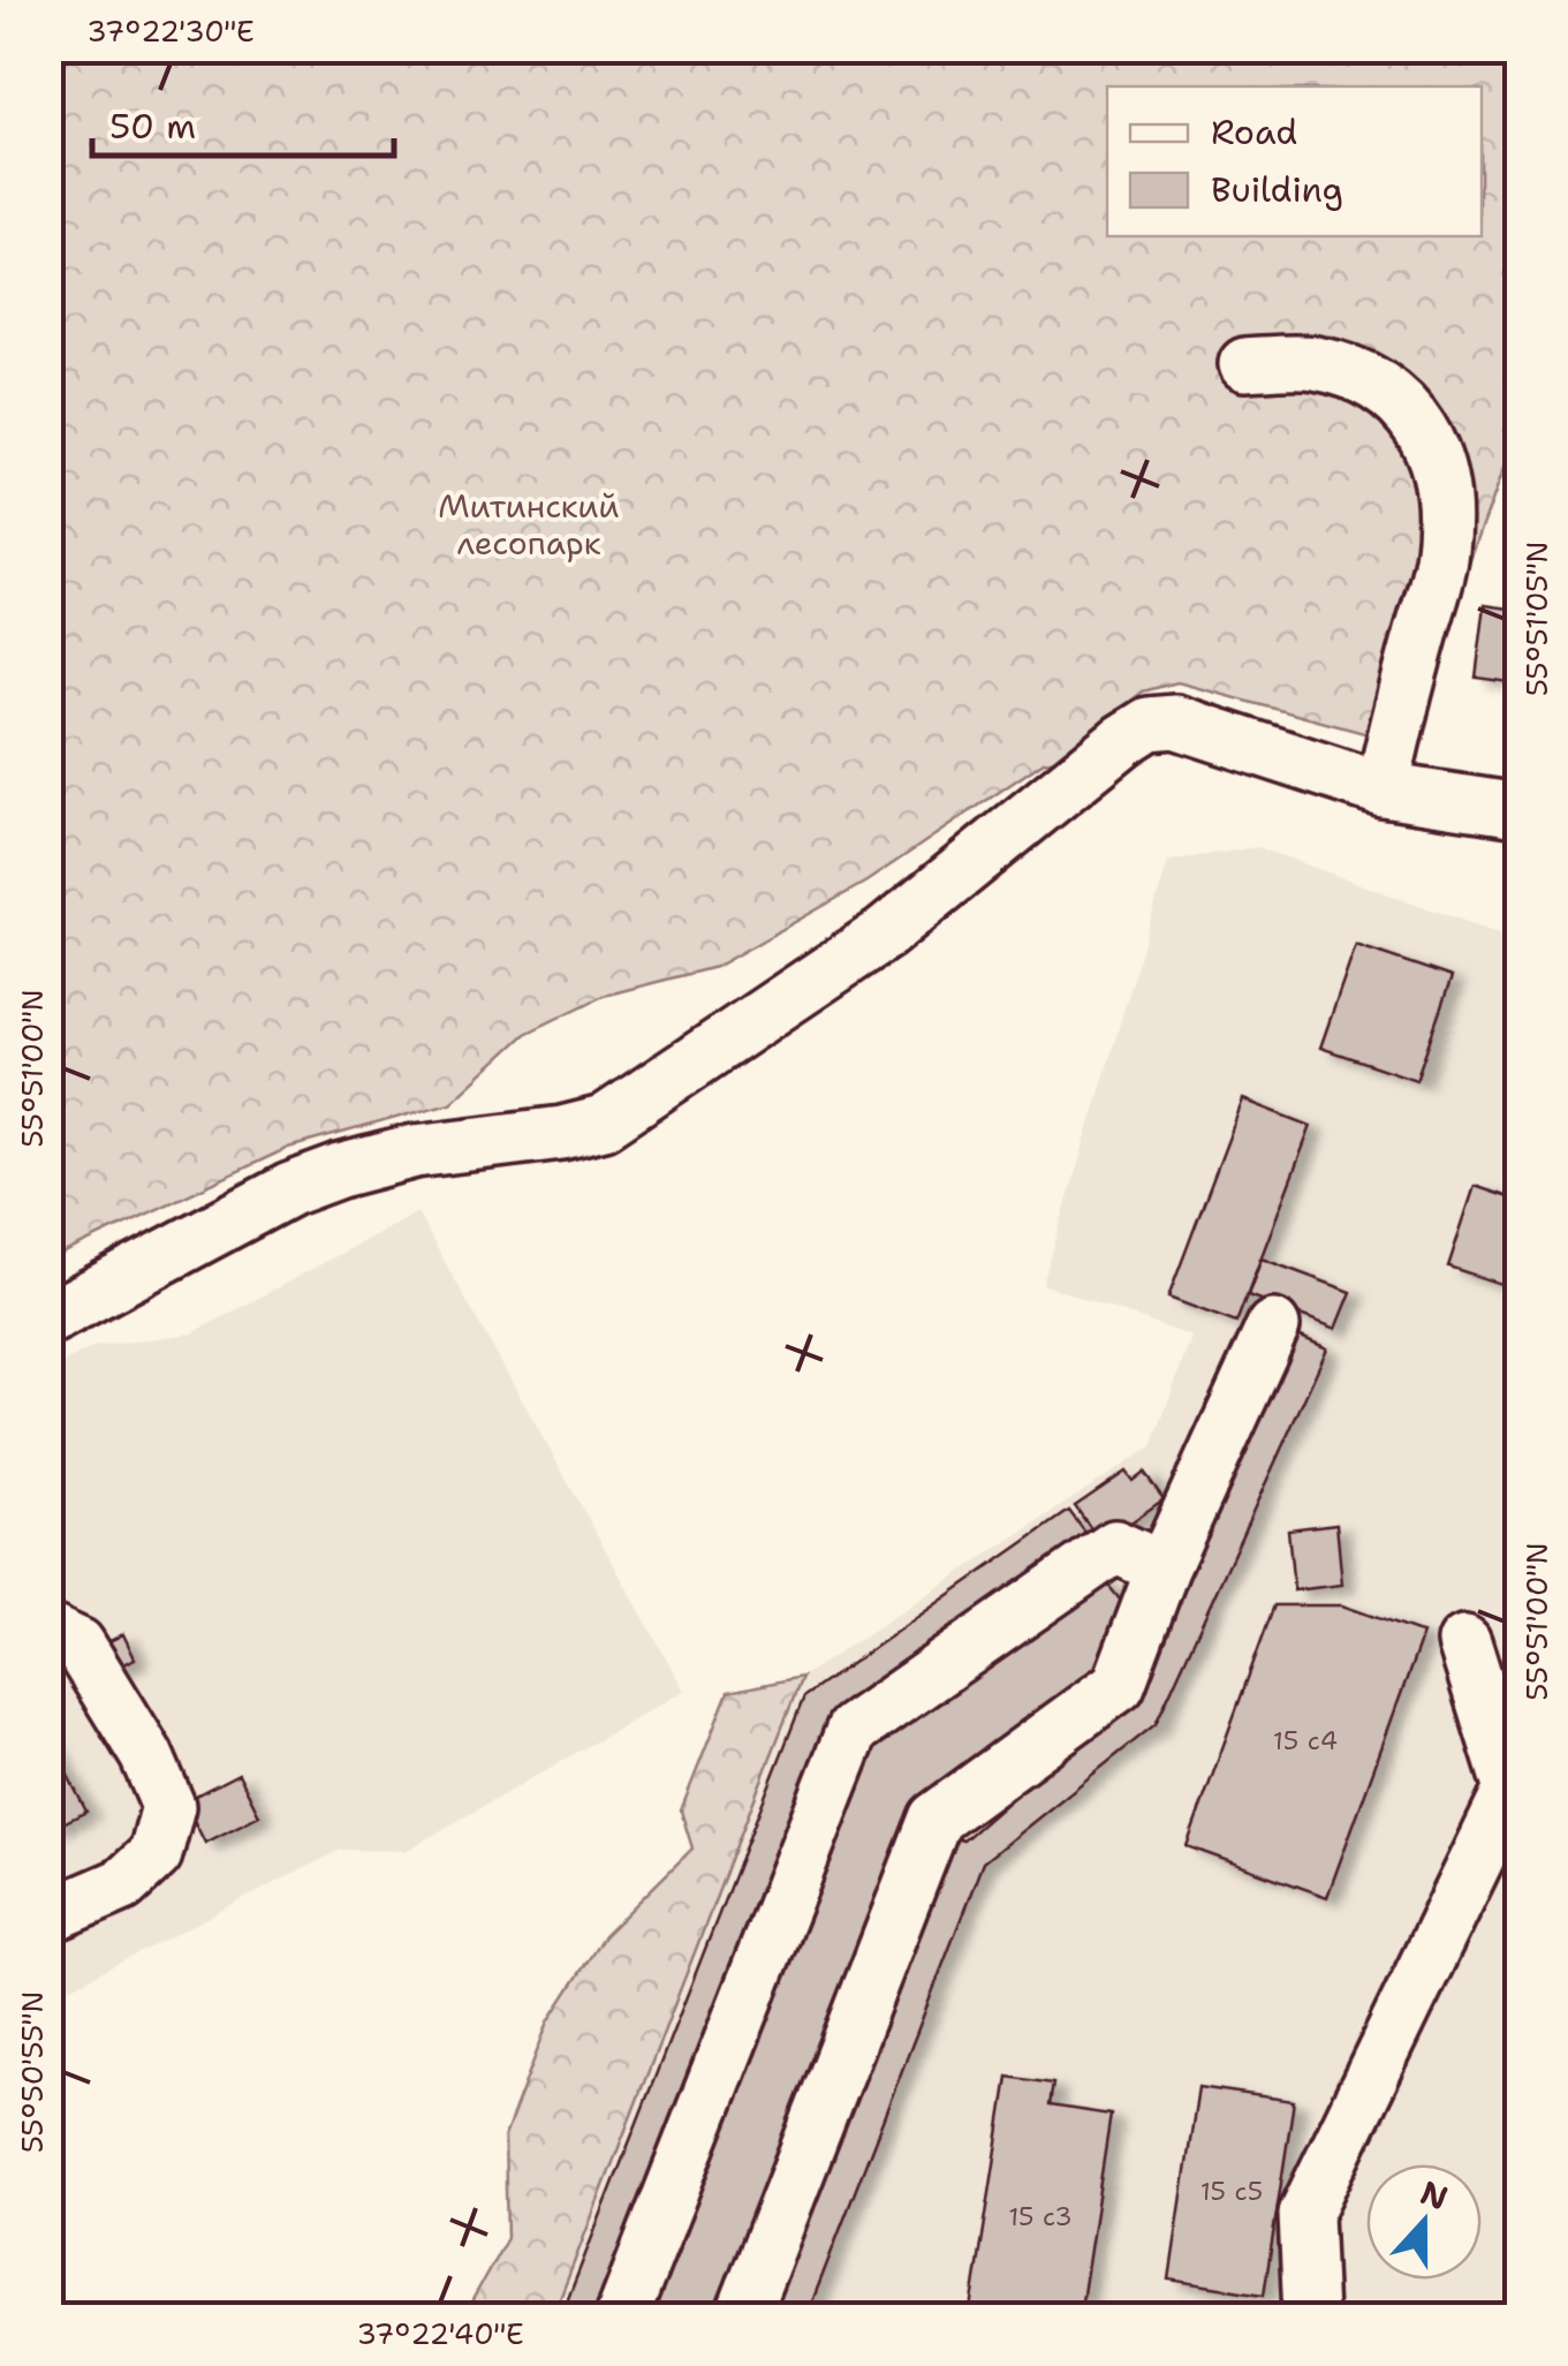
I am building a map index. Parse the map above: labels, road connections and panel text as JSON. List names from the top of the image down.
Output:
{
  "parks": ["Митинский лесопарк"],
  "house_numbers": ["15 с4", "15 с5", "15 с3"],
  "legend": ["Road", "Building"],
  "scale_bar": "50 m",
  "north": "top",
  "coordinates": [
    "37°22'30\"E",
    "55°51'05\"N",
    "55°51'00\"N",
    "55°50'55\"N",
    "37°22'40\"E"
  ]
}
